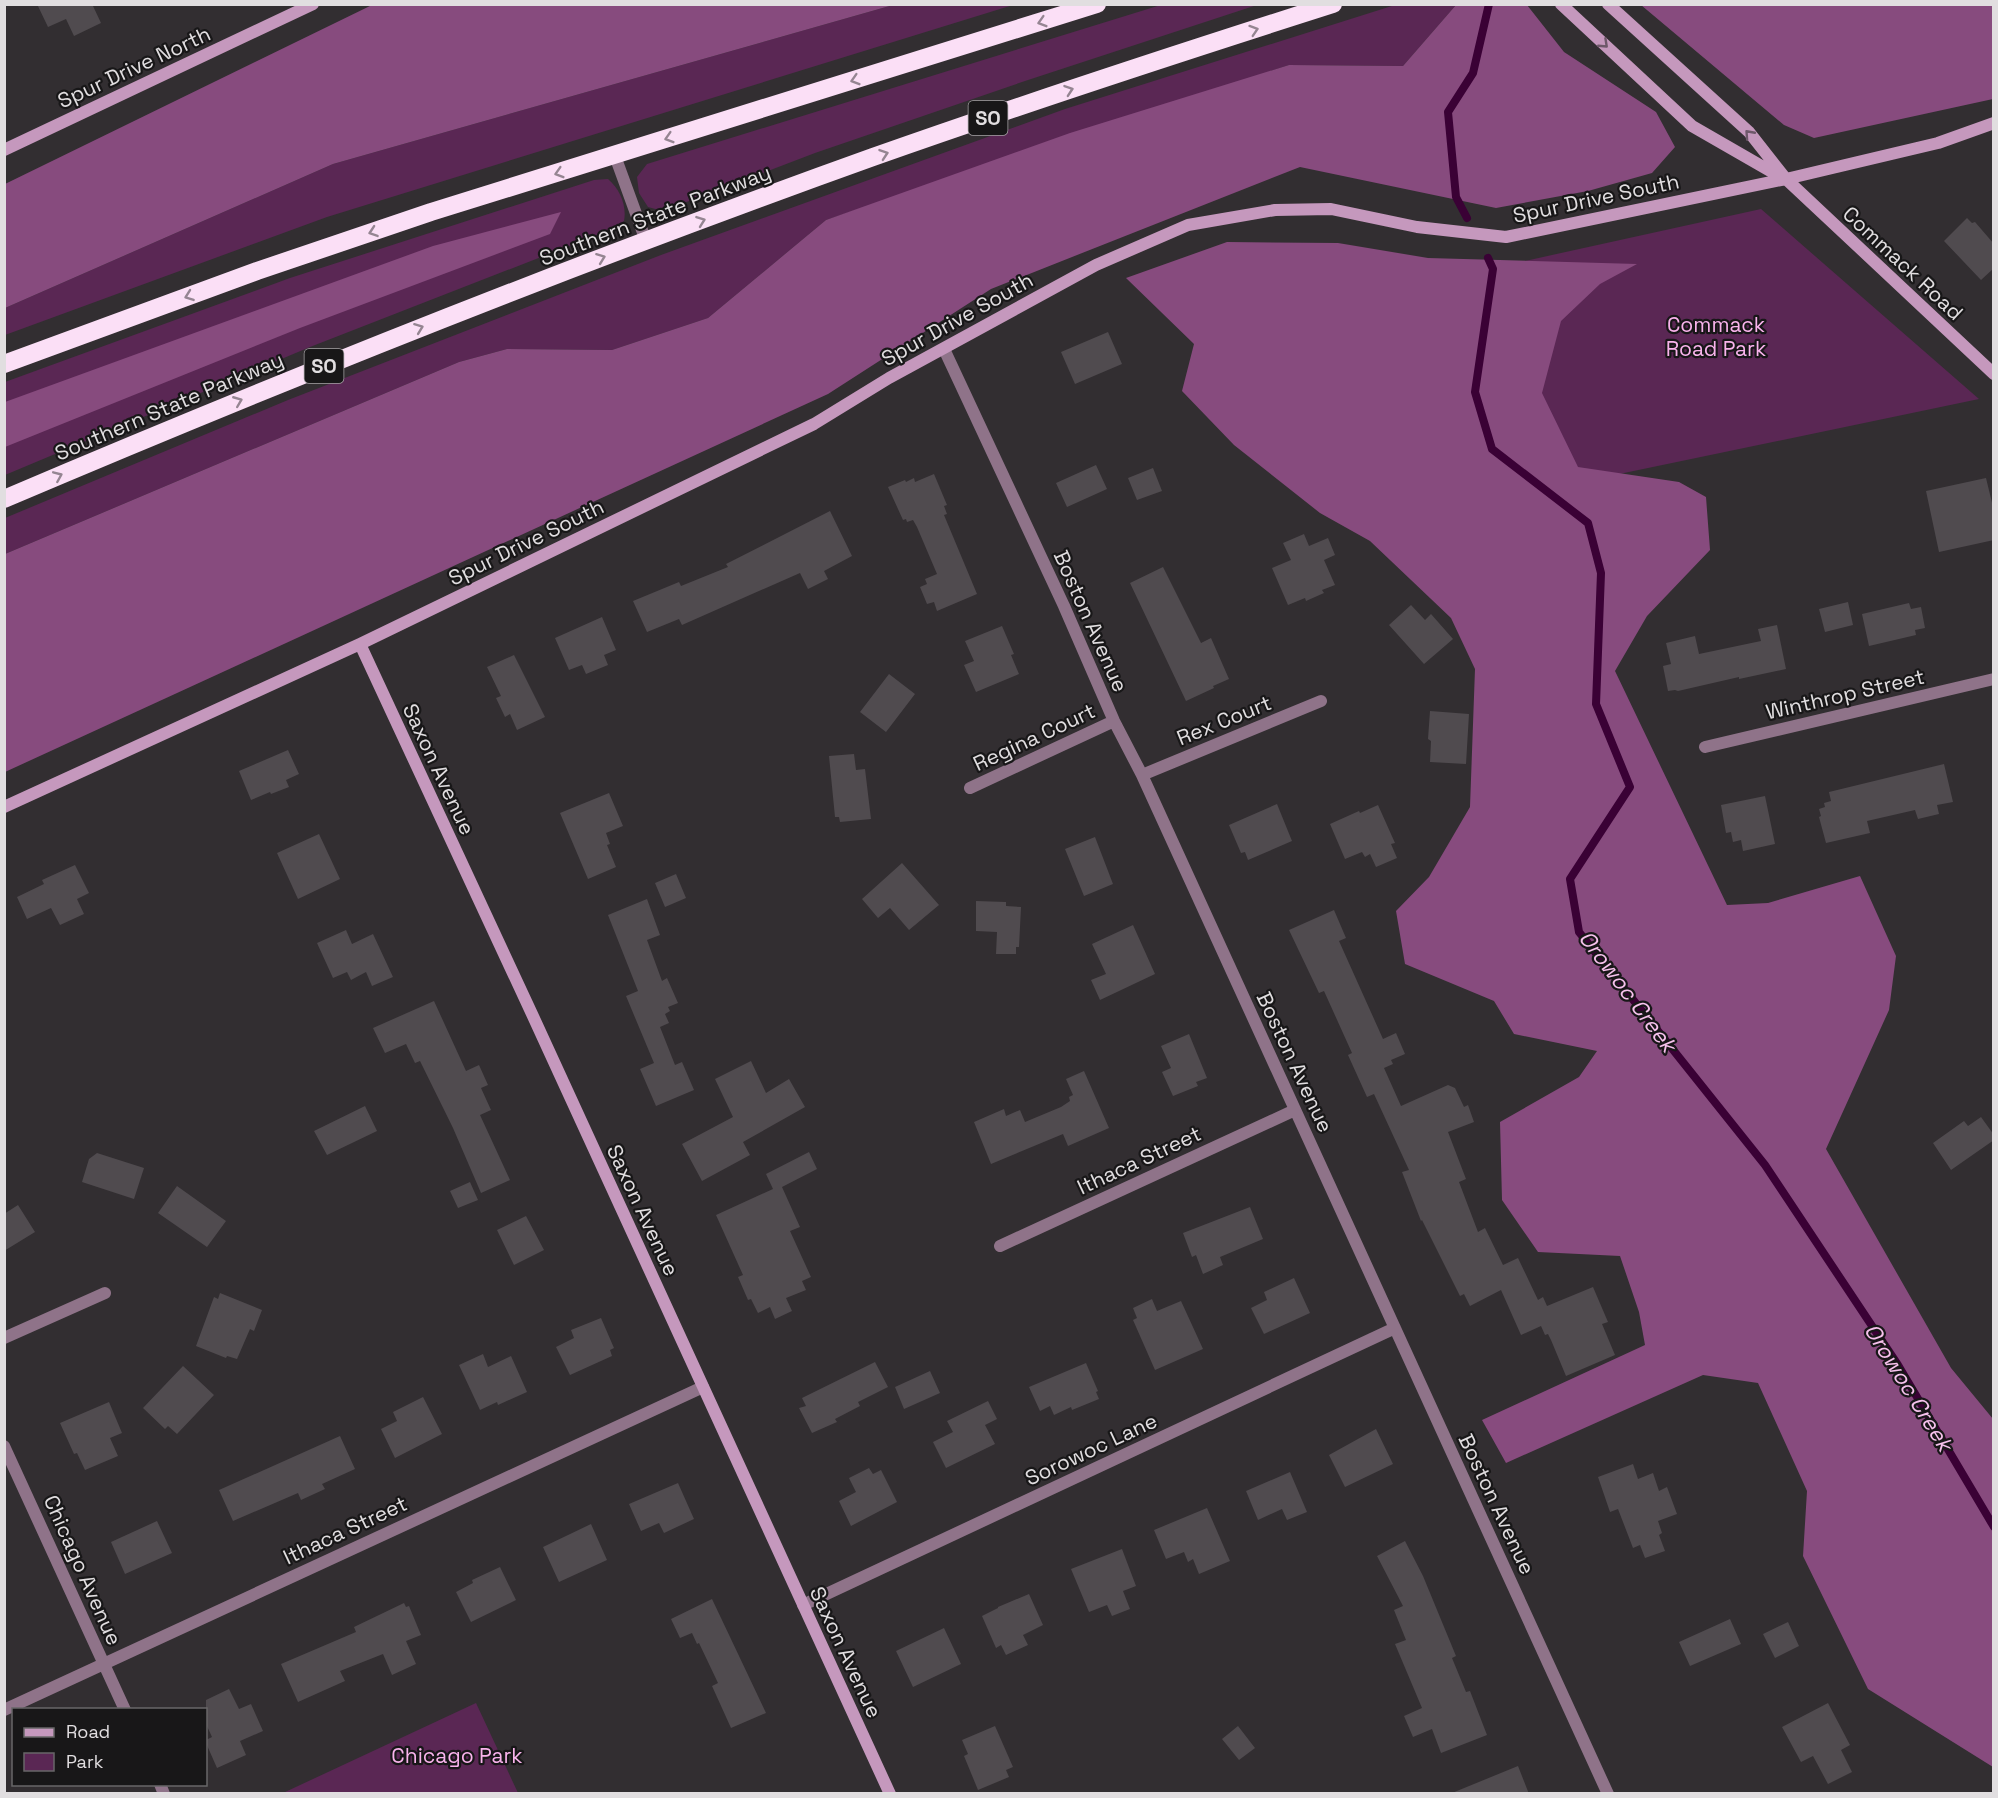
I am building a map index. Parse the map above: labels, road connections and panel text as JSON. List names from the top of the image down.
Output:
{
  "streets": {
    "highway": ["SO", "Southern State Parkway"],
    "street": [
      "Spur Drive North",
      "Spur Drive South",
      "Commack Road",
      "Boston Avenue",
      "Winthrop Street",
      "Rex Court",
      "Regina Court",
      "Saxon Avenue",
      "Ithaca Street",
      "Sorowoc Lane",
      "Chicago Avenue"
    ]
  },
  "crossings": [
    ["Spur Drive South", "Commack Road"],
    ["Spur Drive South", "Boston Avenue"],
    ["Spur Drive South", "Saxon Avenue"],
    ["Boston Avenue", "Rex Court"],
    ["Boston Avenue", "Regina Court"],
    ["Boston Avenue", "Ithaca Street"],
    ["Boston Avenue", "Sorowoc Lane"],
    ["Saxon Avenue", "Ithaca Street"],
    ["Saxon Avenue", "Sorowoc Lane"],
    ["Ithaca Street", "Chicago Avenue"]
  ],
  "water": ["Orowoc Creek"],
  "parks": ["Commack Road Park", "Chicago Park"],
  "legend": ["Road", "Park"]
}
